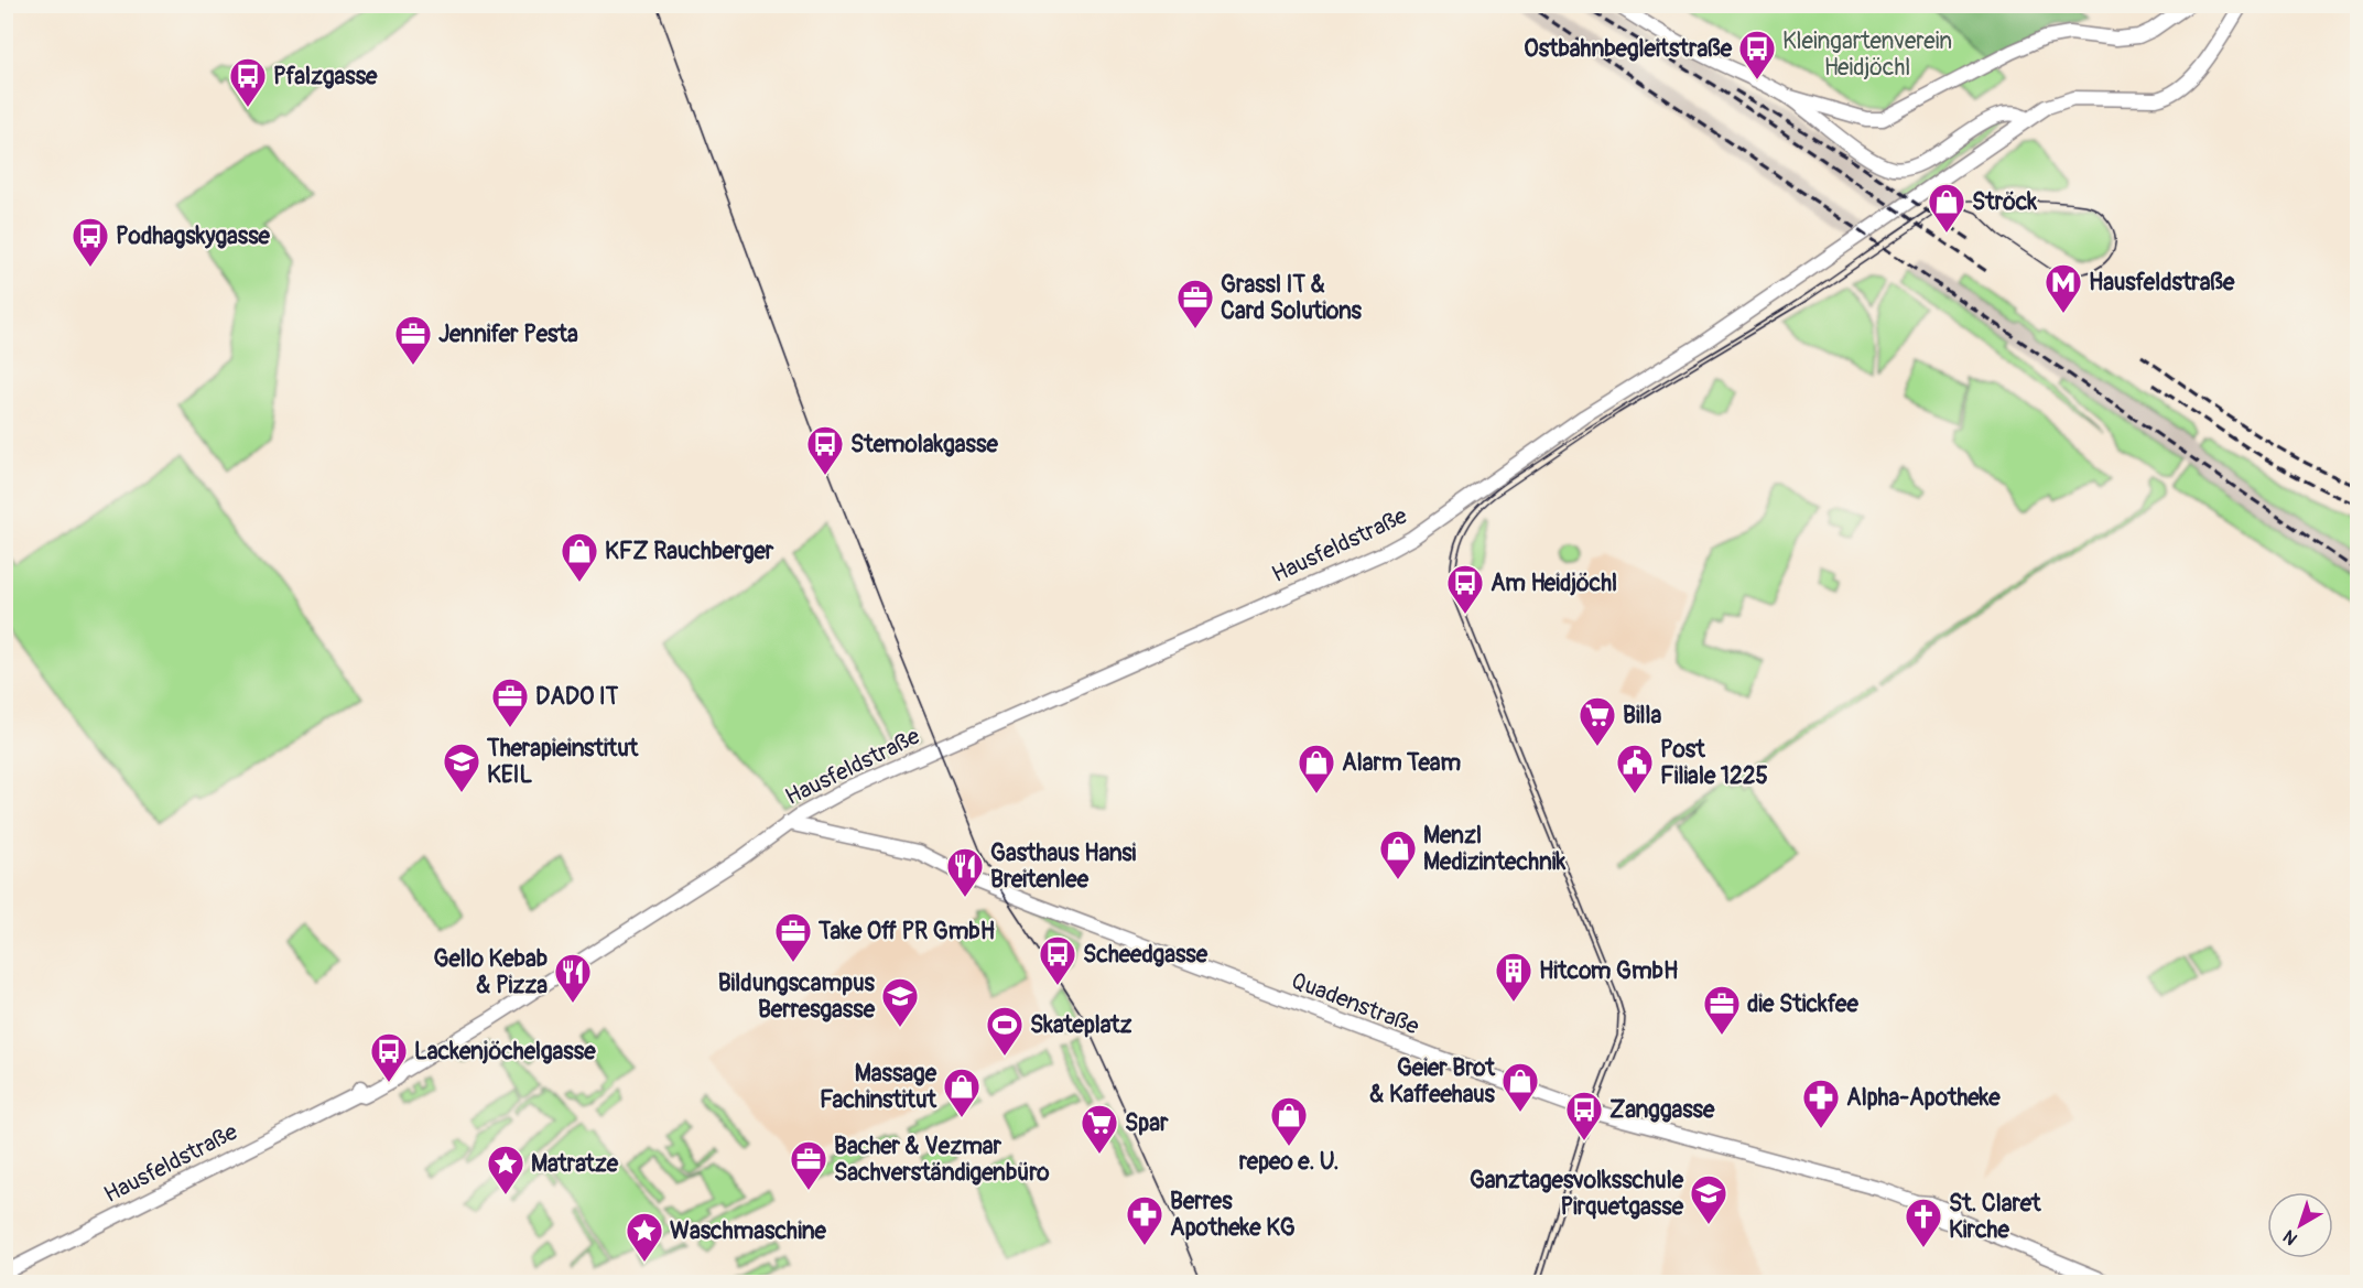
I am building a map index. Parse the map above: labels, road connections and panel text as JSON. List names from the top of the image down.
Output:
{
  "streets": {
    "street": ["Hausfeldstraße", "Quadenstraße"]
  },
  "crossings": [
    ["Hausfeldstraße", "Quadenstraße"]
  ],
  "parks": ["Kleingartenverein Heidjöchl"],
  "places": {
    "bus stop": [
      "Ostbahnbegleitstraße",
      "Pfalzgasse",
      "Podhagskygasse",
      "Stemolakgasse",
      "Am Heidjöchl",
      "Scheedgasse",
      "Lackenjöchelgasse",
      "Zanggasse"
    ],
    "shop": [
      "Ströck",
      "KFZ Rauchberger",
      "Alarm Team",
      "Menzl Medizintechnik",
      "Geier Brot & Kaffeehaus",
      "Massage Fachinstitut",
      "repeo e. U."
    ],
    "metro station": ["Hausfeldstraße"],
    "office": [
      "Grassl IT & Card Solutions",
      "Jennifer Pesta",
      "DADO IT",
      "Take Off PR GmbH",
      "die Stickfee",
      "Bacher & Vezmar Sachverständigenbüro"
    ],
    "supermarket": ["Billa", "Spar"],
    "school or university": ["Therapieinstitut KEIL", "Bildungscampus Berresgasse", "Ganztagesvolksschule Pirquetgasse"],
    "public building": ["Post Filiale 1225"],
    "restaurant": ["Gasthaus Hansi Breitenlee", "Gello Kebab & Pizza"],
    "building": ["Hitcom GmbH"],
    "sports": ["Skateplatz"],
    "pharmacy": ["Alpha-Apotheke", "Berres Apotheke KG"],
    "place": ["Matratze", "Waschmaschine"],
    "church": ["St. Claret Kirche"]
  },
  "north": "bottom left"
}
